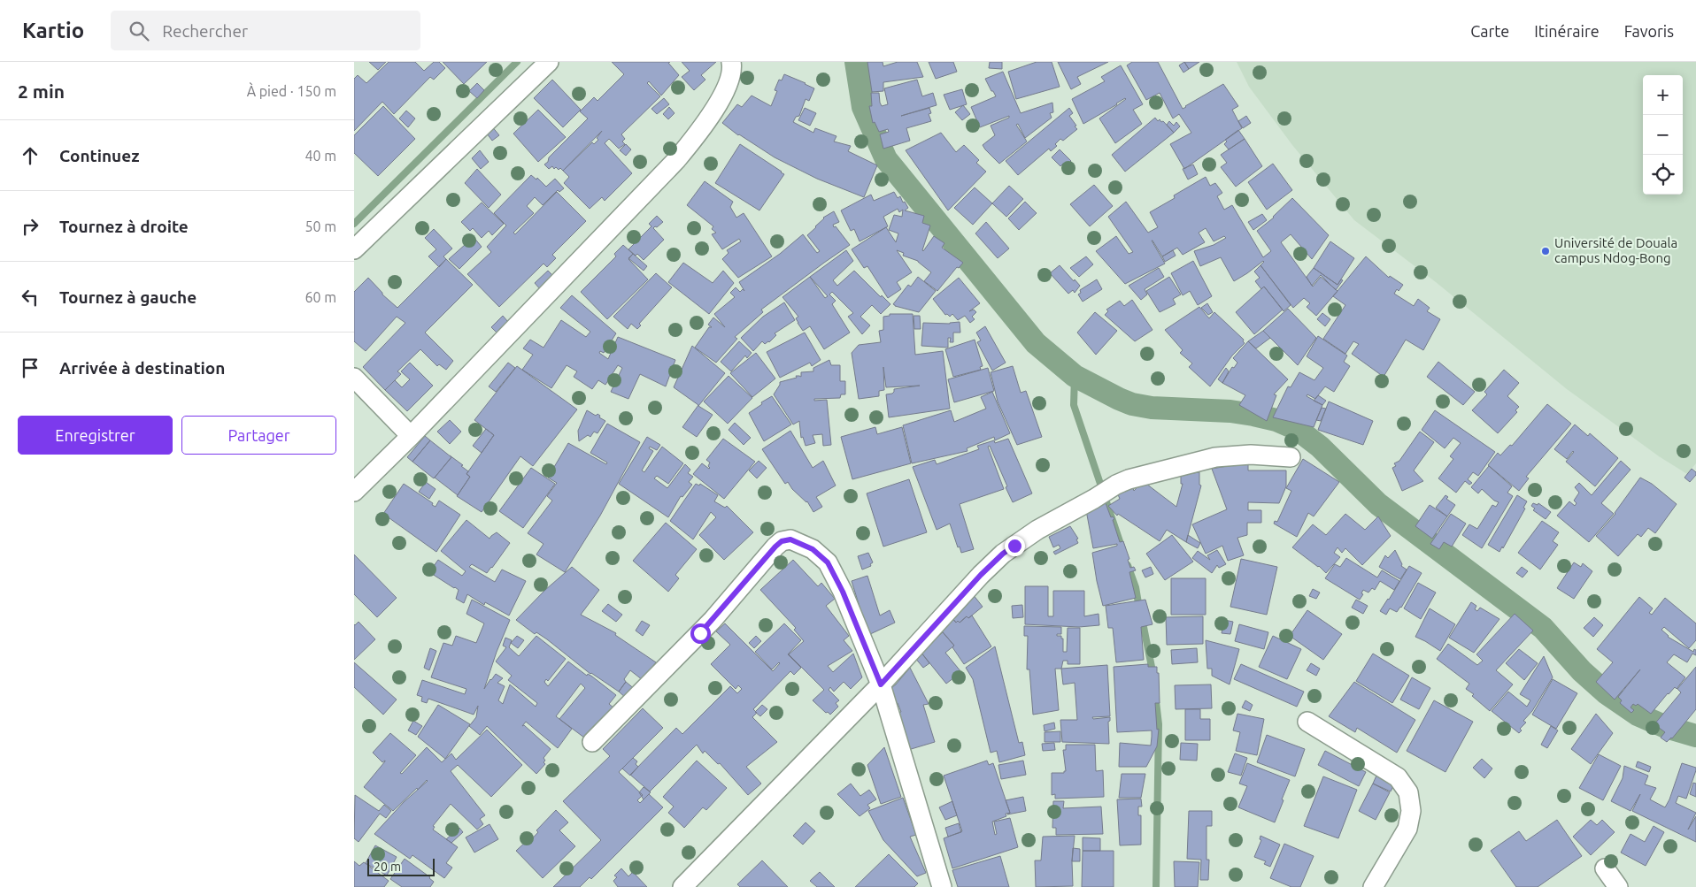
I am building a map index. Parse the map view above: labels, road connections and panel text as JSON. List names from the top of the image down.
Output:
{
  "places": ["Université de Douala campus Ndog-Bong"],
  "scale_bar": "20 m",
  "page": {
    "header": "Kartio",
    "search": "Rechercher",
    "nav": ["Carte", "Itinéraire", "Favoris"],
    "heading": ["2 min", "À pied · 150 m"],
    "map_buttons": ["+", "−"],
    "list": [
      ["Continuez", "40 m"],
      ["Tournez à droite", "50 m"],
      ["Tournez à gauche", "60 m"],
      "Arrivée à destination"
    ],
    "buttons": ["Enregistrer", "Partager"],
    "scale": "20 m"
  }
}
